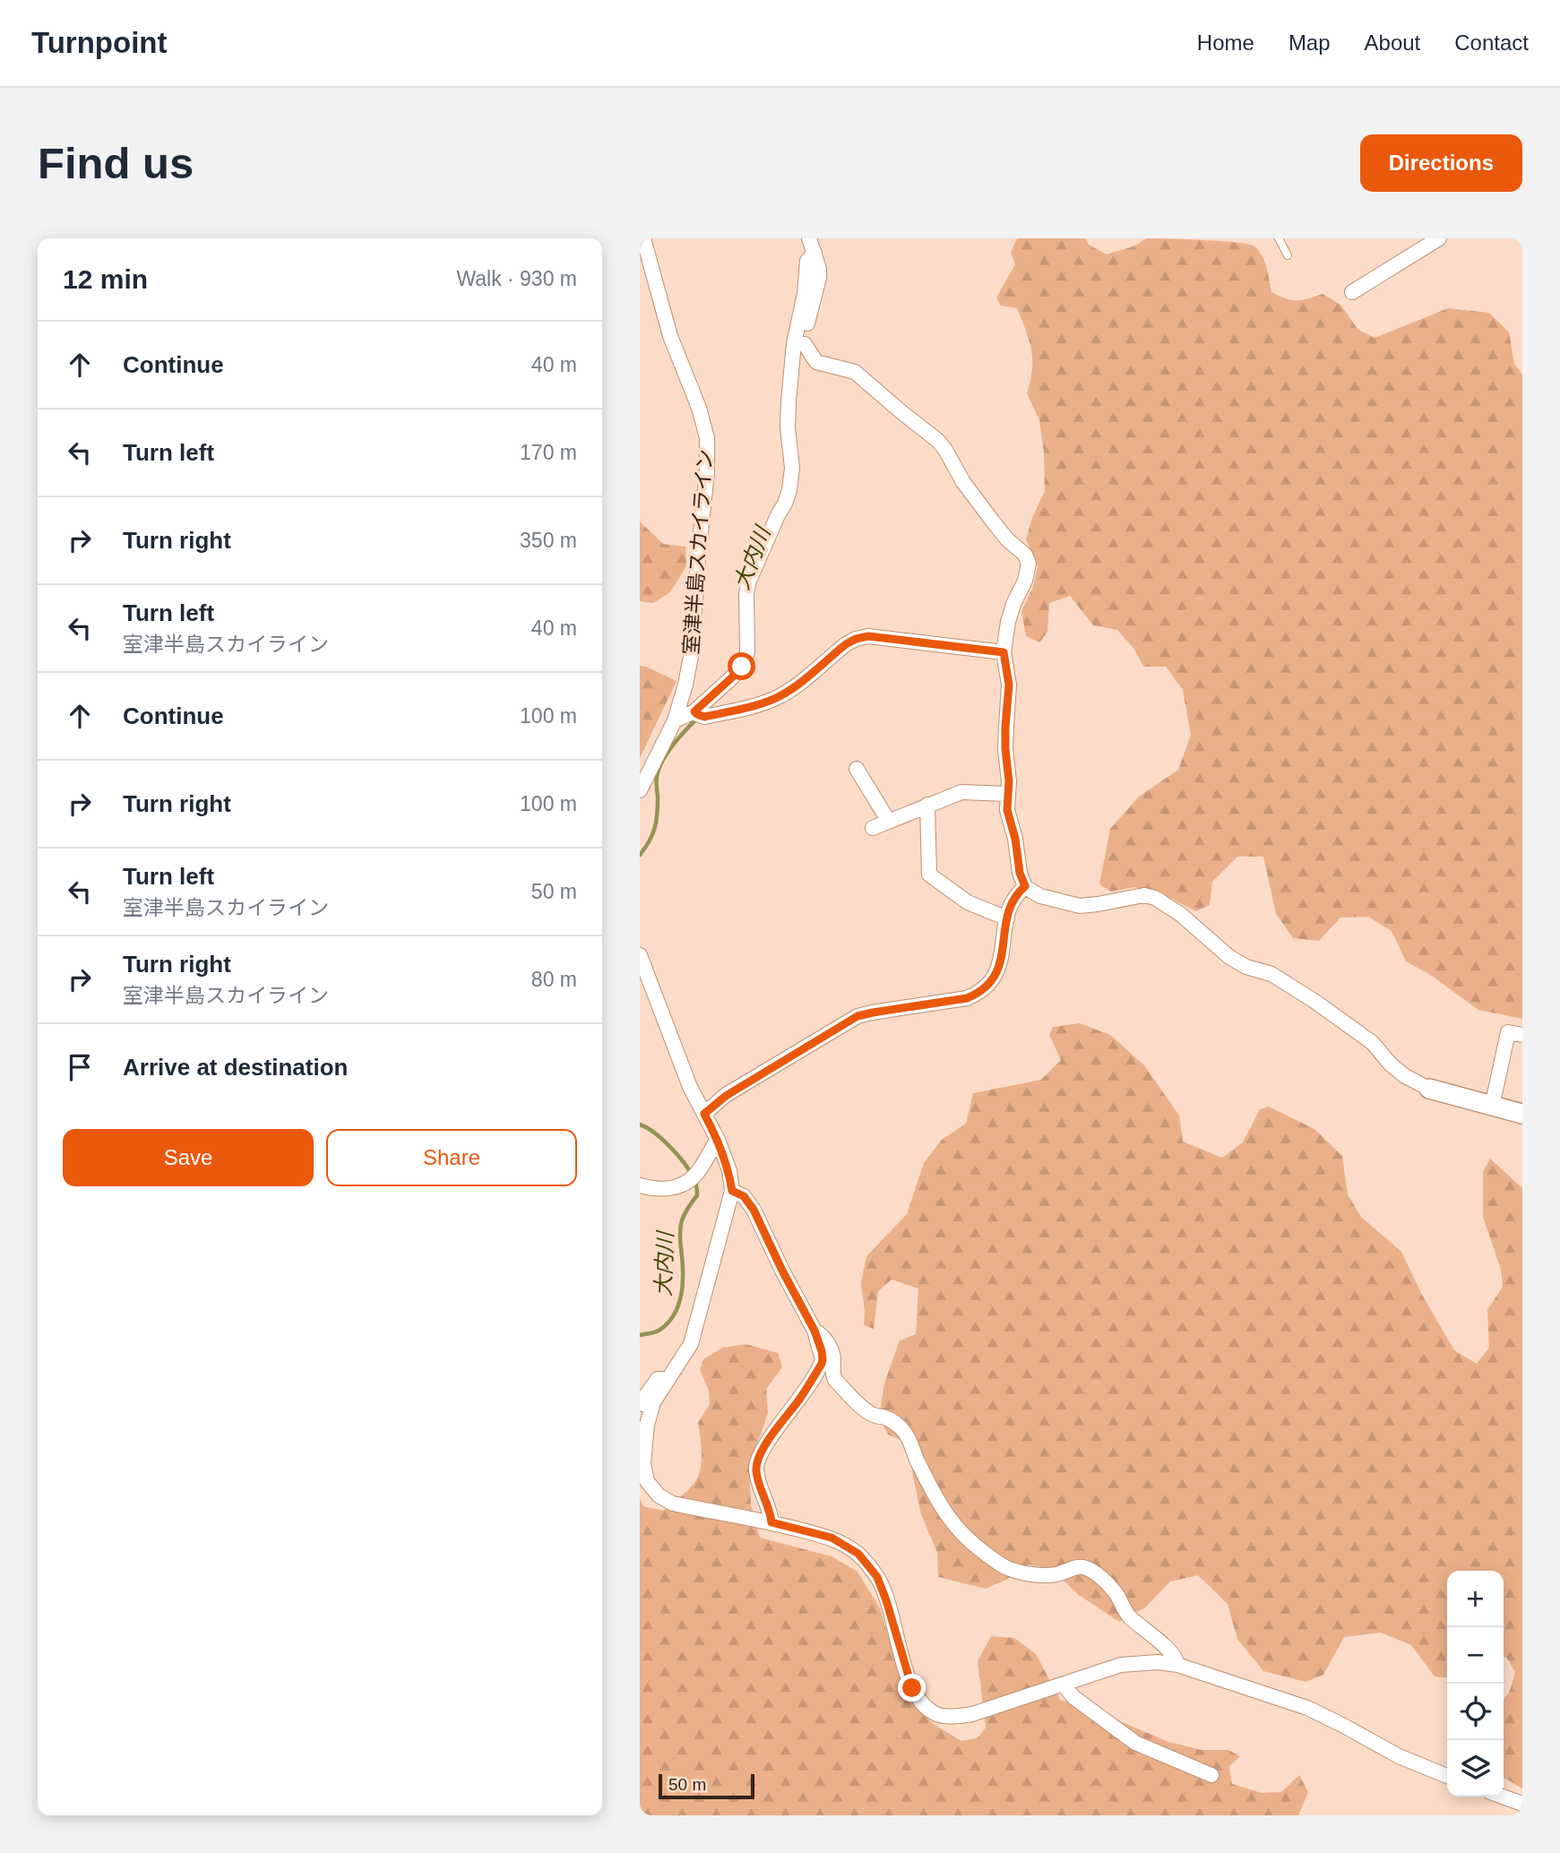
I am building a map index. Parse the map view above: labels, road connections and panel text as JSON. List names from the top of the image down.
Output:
{
  "streets": {
    "street": ["室津半島スカイライン"]
  },
  "water": ["大内川"],
  "scale_bar": "50 m",
  "page": {
    "header": "Turnpoint",
    "nav": [
      "Home",
      "Map",
      "About",
      "Contact"
    ],
    "buttons": [
      "Directions",
      ["Save", "Share"]
    ],
    "title": "Find us",
    "heading": ["12 min", "Walk · 930 m"],
    "list": [
      ["Continue", "40 m"],
      ["Turn left", "170 m"],
      ["Turn right", "350 m"],
      ["Turn left", "室津半島スカイライン", "40 m"],
      ["Continue", "100 m"],
      ["Turn right", "100 m"],
      ["Turn left", "室津半島スカイライン", "50 m"],
      ["Turn right", "室津半島スカイライン", "80 m"],
      "Arrive at destination"
    ],
    "map_buttons": ["+", "−"],
    "scale": "50 m"
  }
}
